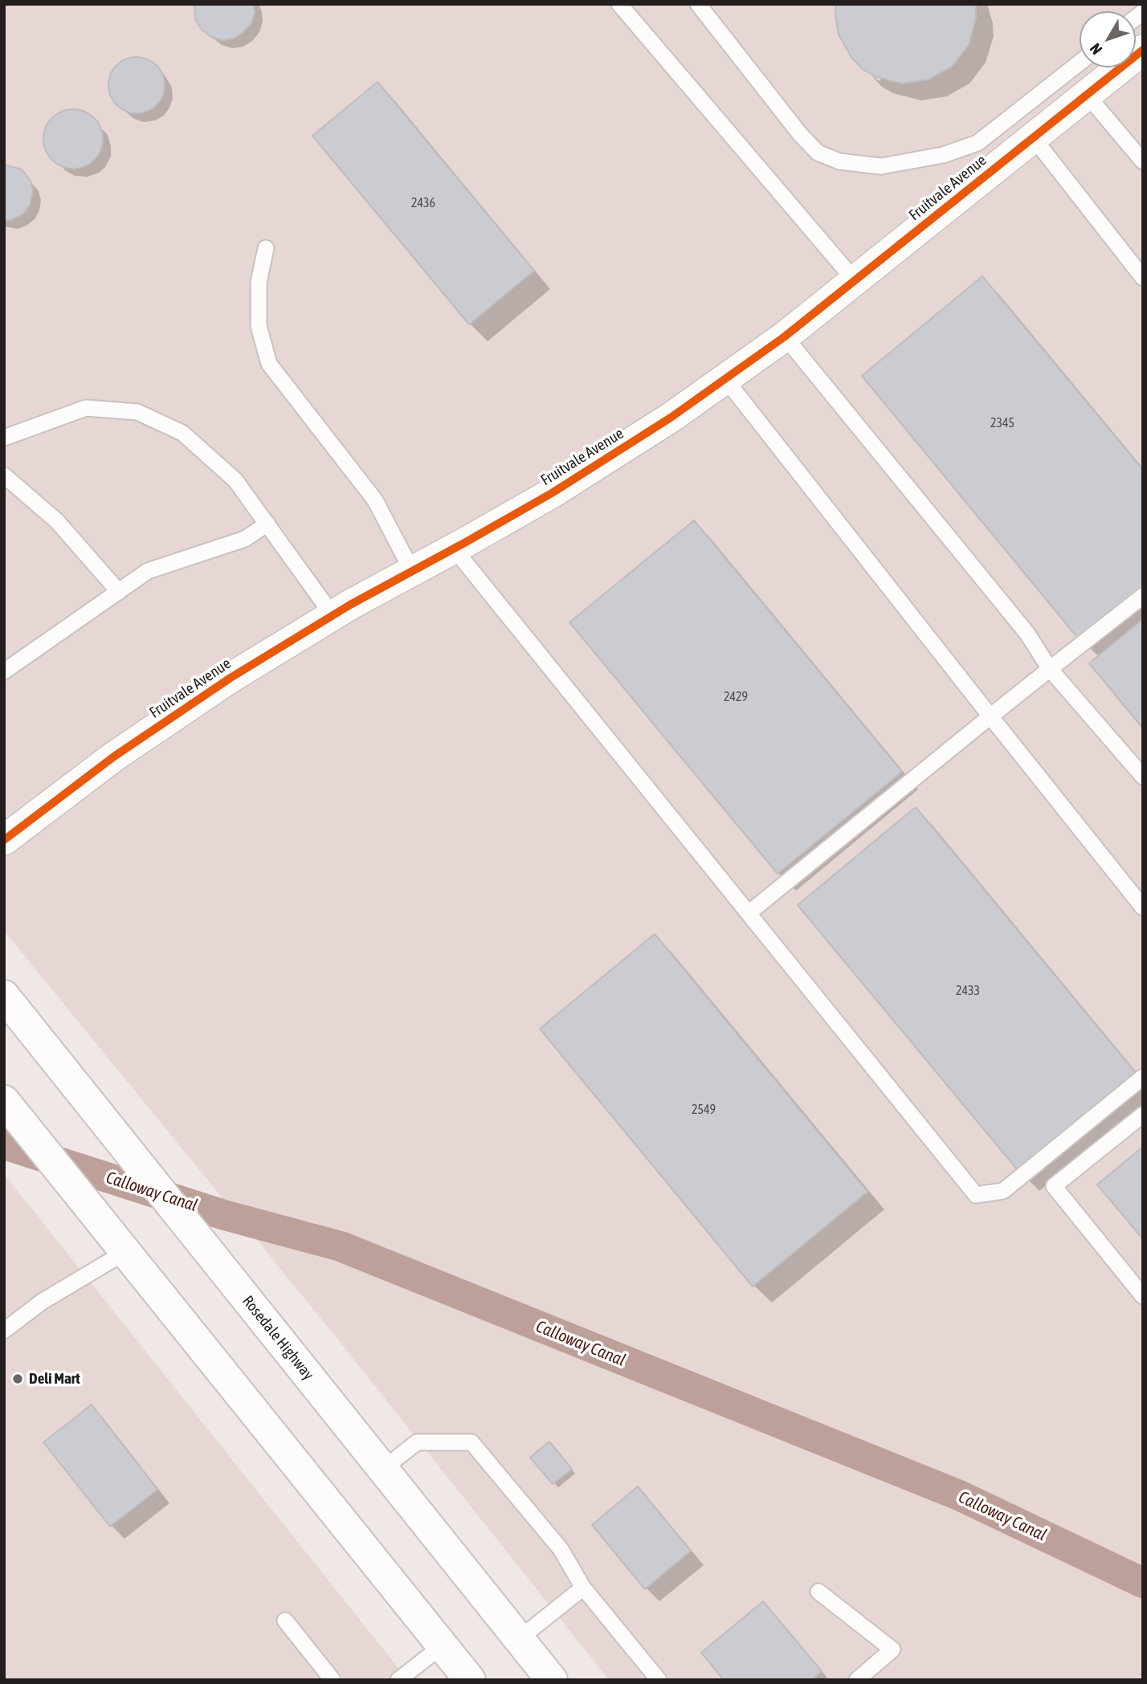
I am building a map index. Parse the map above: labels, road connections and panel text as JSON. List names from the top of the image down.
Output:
{
  "streets": {
    "main road": ["Rosedale Highway"],
    "street": ["Fruitvale Avenue"]
  },
  "water": ["Calloway Canal"],
  "places": ["Deli Mart"],
  "house_numbers": [
    "2436",
    "2345",
    "2429",
    "2433",
    "2549"
  ],
  "north": "bottom left"
}
